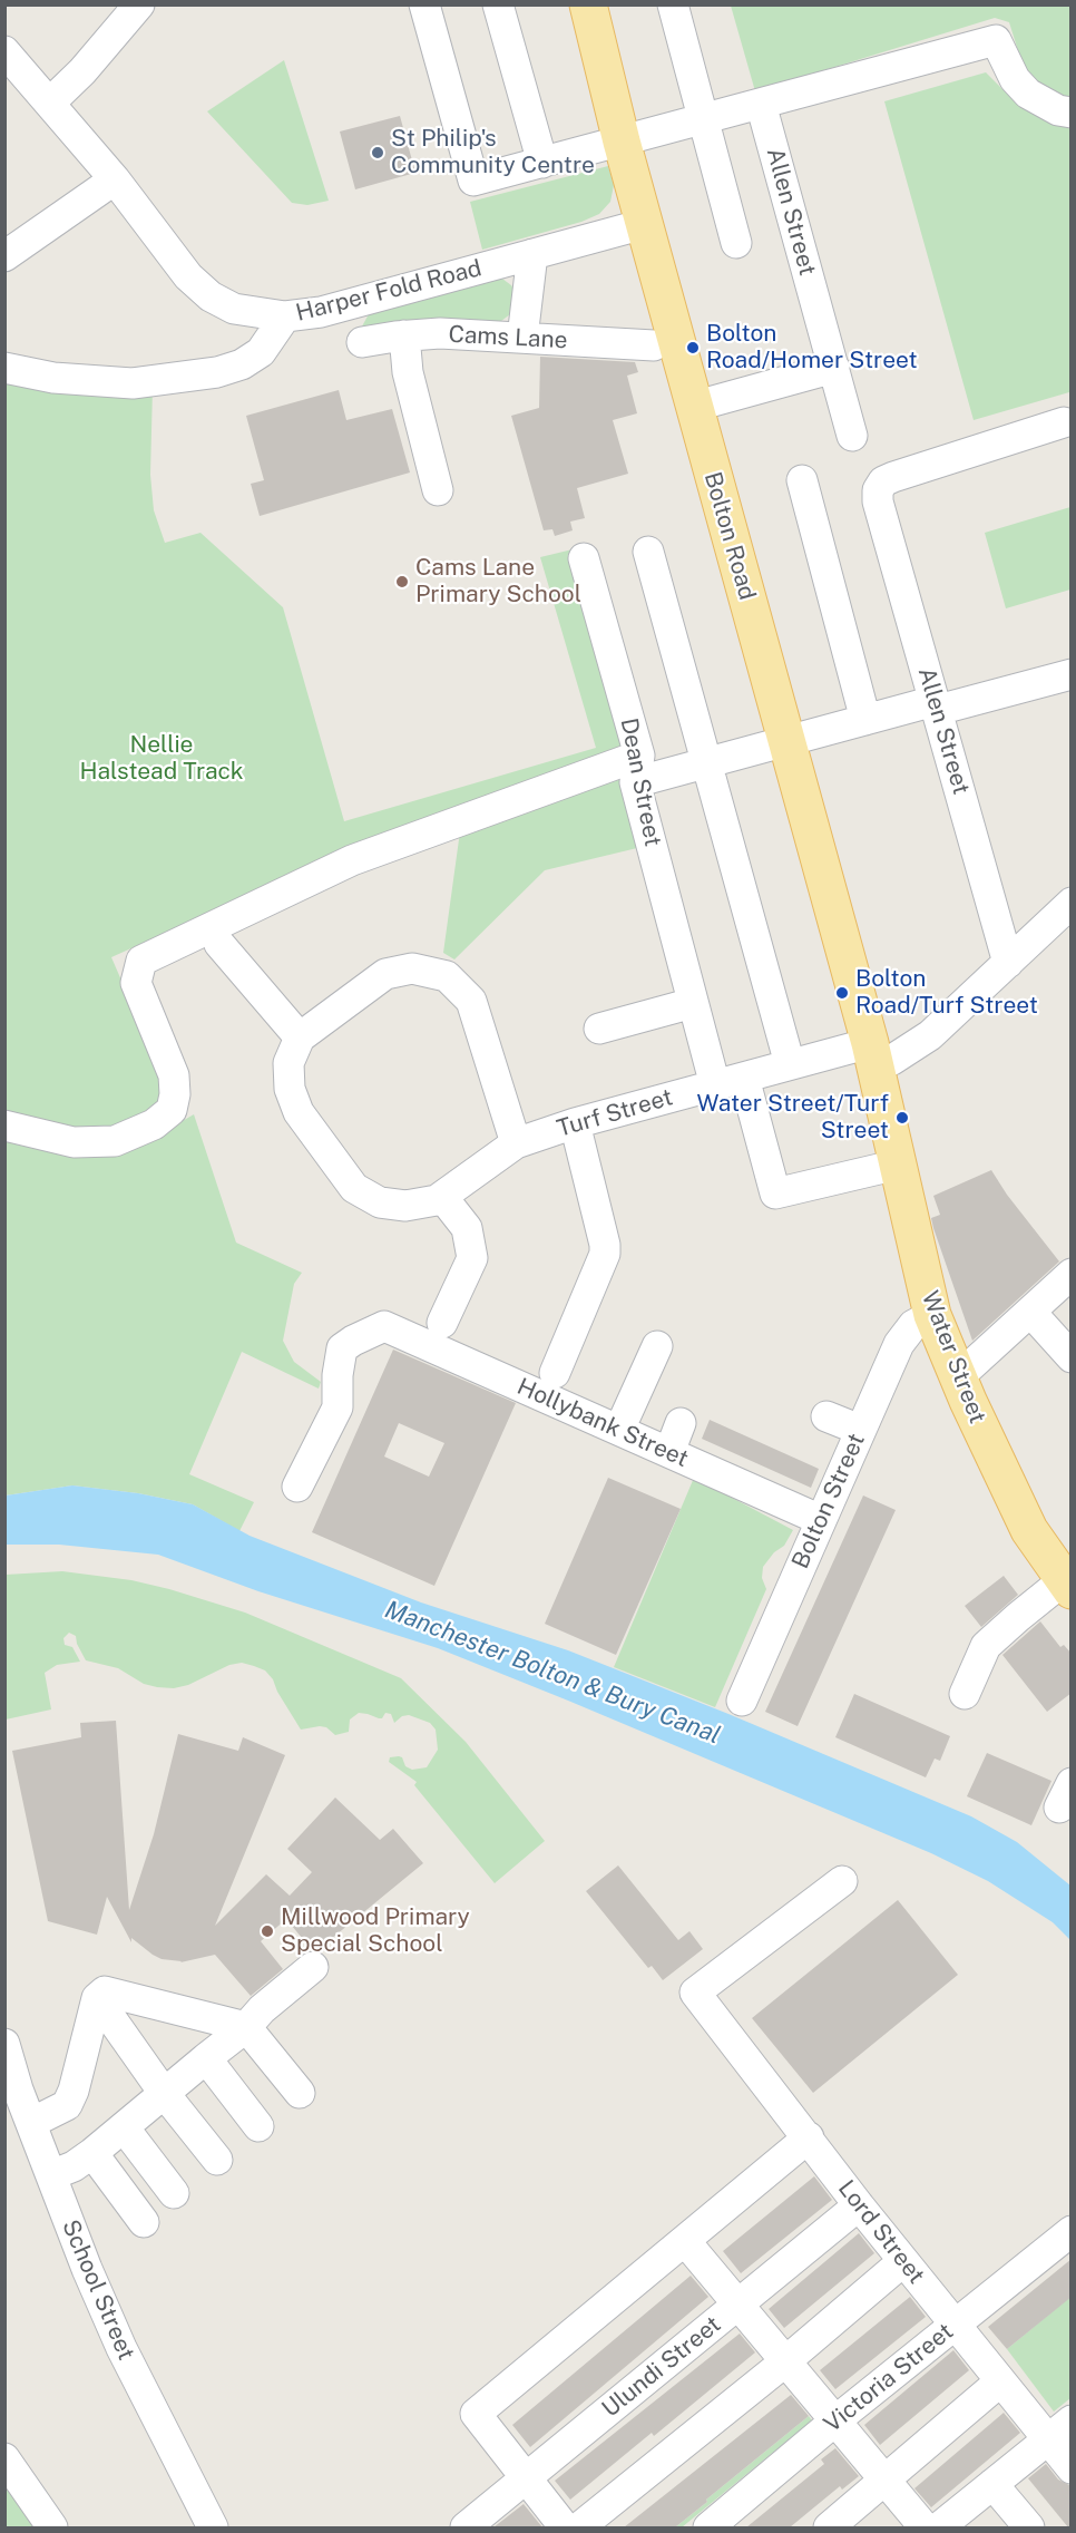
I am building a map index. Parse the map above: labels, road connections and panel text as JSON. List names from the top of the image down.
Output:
{
  "streets": {
    "main road": ["Bolton Road", "Water Street"],
    "street": [
      "Allen Street",
      "Harper Fold Road",
      "Cams Lane",
      "Dean Street",
      "Turf Street",
      "Hollybank Street",
      "Bolton Street",
      "Lord Street",
      "School Street",
      "Ulundi Street",
      "Victoria Street"
    ]
  },
  "crossings": [
    ["Allen Street", "Turf Street"],
    ["Harper Fold Road", "Bolton Road"],
    ["Bolton Road", "Turf Street"],
    ["Bolton Road", "Water Street"],
    ["Dean Street", "Turf Street"],
    ["Turf Street", "Water Street"],
    ["Water Street", "Bolton Street"],
    ["Hollybank Street", "Bolton Street"],
    ["Lord Street", "Ulundi Street"],
    ["Lord Street", "Victoria Street"]
  ],
  "water": ["Manchester Bolton & Bury Canal"],
  "parks": ["Nellie Halstead Track"],
  "places": [
    "St Philip's Community Centre",
    "Bolton Road/Homer Street",
    "Cams Lane Primary School",
    "Bolton Road/Turf Street",
    "Water Street/Turf Street",
    "Millwood Primary Special School"
  ]
}
